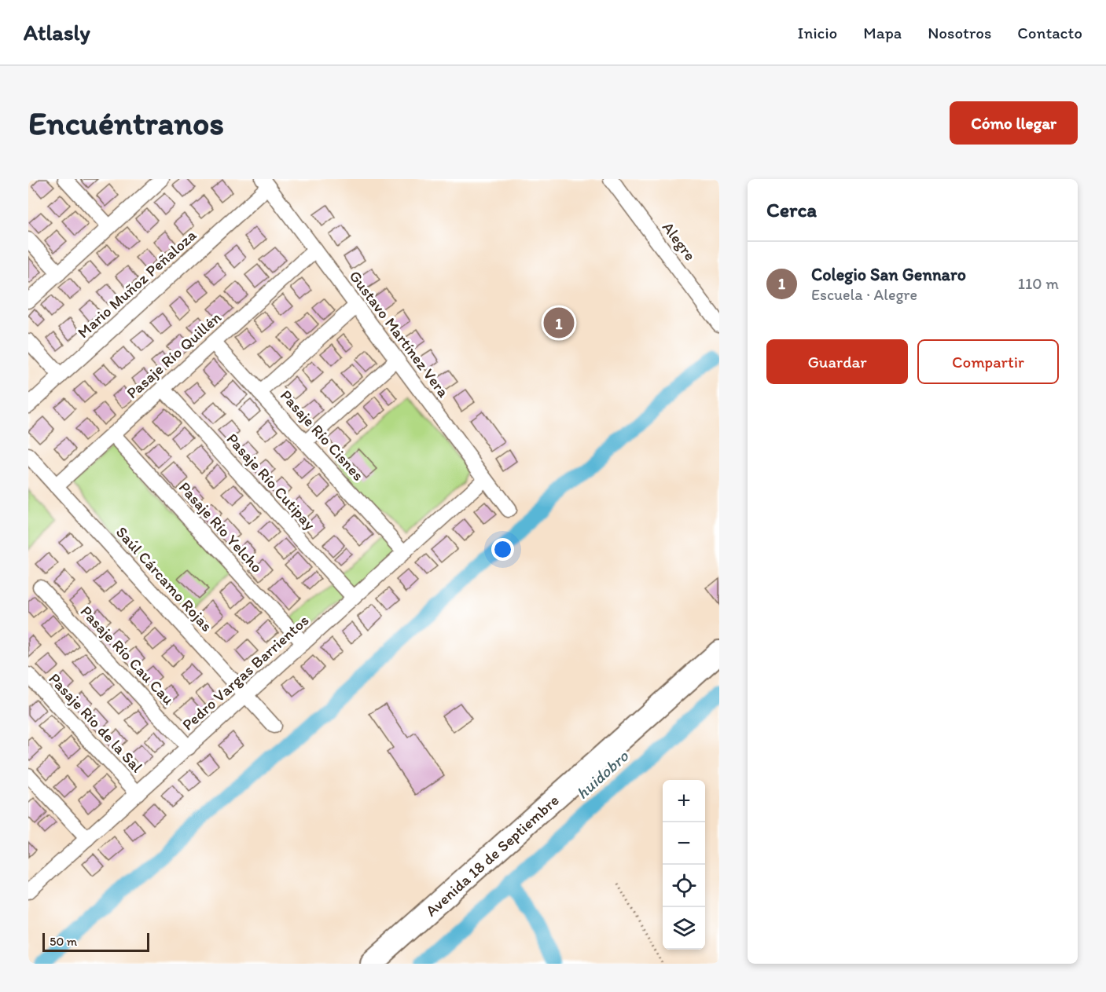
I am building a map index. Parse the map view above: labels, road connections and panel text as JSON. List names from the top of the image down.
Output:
{
  "streets": {
    "main road": ["Avenida 18 de Septiembre"],
    "street": [
      "Alegre",
      "Mario Muñoz Peñaloza",
      "Gustavo Martínez Vera",
      "Pasaje Río Quillén",
      "Pasaje Río Cisnes",
      "Pasaje Río Cutipay",
      "Pasaje Río Yelcho",
      "Saúl Cárcamo Rojas",
      "Pasaje Río Cau Cau",
      "Pedro Vargas Barrientos",
      "Pasaje Río de la Sal"
    ]
  },
  "crossings": [
    ["Mario Muñoz Peñaloza", "Gustavo Martínez Vera"],
    ["Gustavo Martínez Vera", "Pasaje Río Quillén"],
    ["Gustavo Martínez Vera", "Pedro Vargas Barrientos"],
    ["Pasaje Río Quillén", "Pasaje Río Cisnes"],
    ["Pasaje Río Quillén", "Pasaje Río Cutipay"],
    ["Pasaje Río Quillén", "Pasaje Río Yelcho"],
    ["Pasaje Río Quillén", "Saúl Cárcamo Rojas"],
    ["Pasaje Río Cisnes", "Pedro Vargas Barrientos"],
    ["Pasaje Río Cutipay", "Pedro Vargas Barrientos"],
    ["Pasaje Río Yelcho", "Pedro Vargas Barrientos"],
    ["Saúl Cárcamo Rojas", "Pedro Vargas Barrientos"],
    ["Pasaje Río Cau Cau", "Pedro Vargas Barrientos"],
    ["Pedro Vargas Barrientos", "Pasaje Río de la Sal"]
  ],
  "water": ["huidobro"],
  "scale_bar": "50 m",
  "page": {
    "header": "Atlasly",
    "nav": [
      "Inicio",
      "Mapa",
      "Nosotros",
      "Contacto"
    ],
    "buttons": [
      "Cómo llegar",
      ["Guardar", "Compartir"]
    ],
    "title": "Encuéntranos",
    "heading": "Cerca",
    "list": [
      {
        "mark": "1",
        "name": "Colegio San Gennaro",
        "note": "Escuela · Alegre",
        "value": "110 m"
      }
    ],
    "pins": "1",
    "map_buttons": ["+", "−"],
    "scale": "50 m"
  }
}
